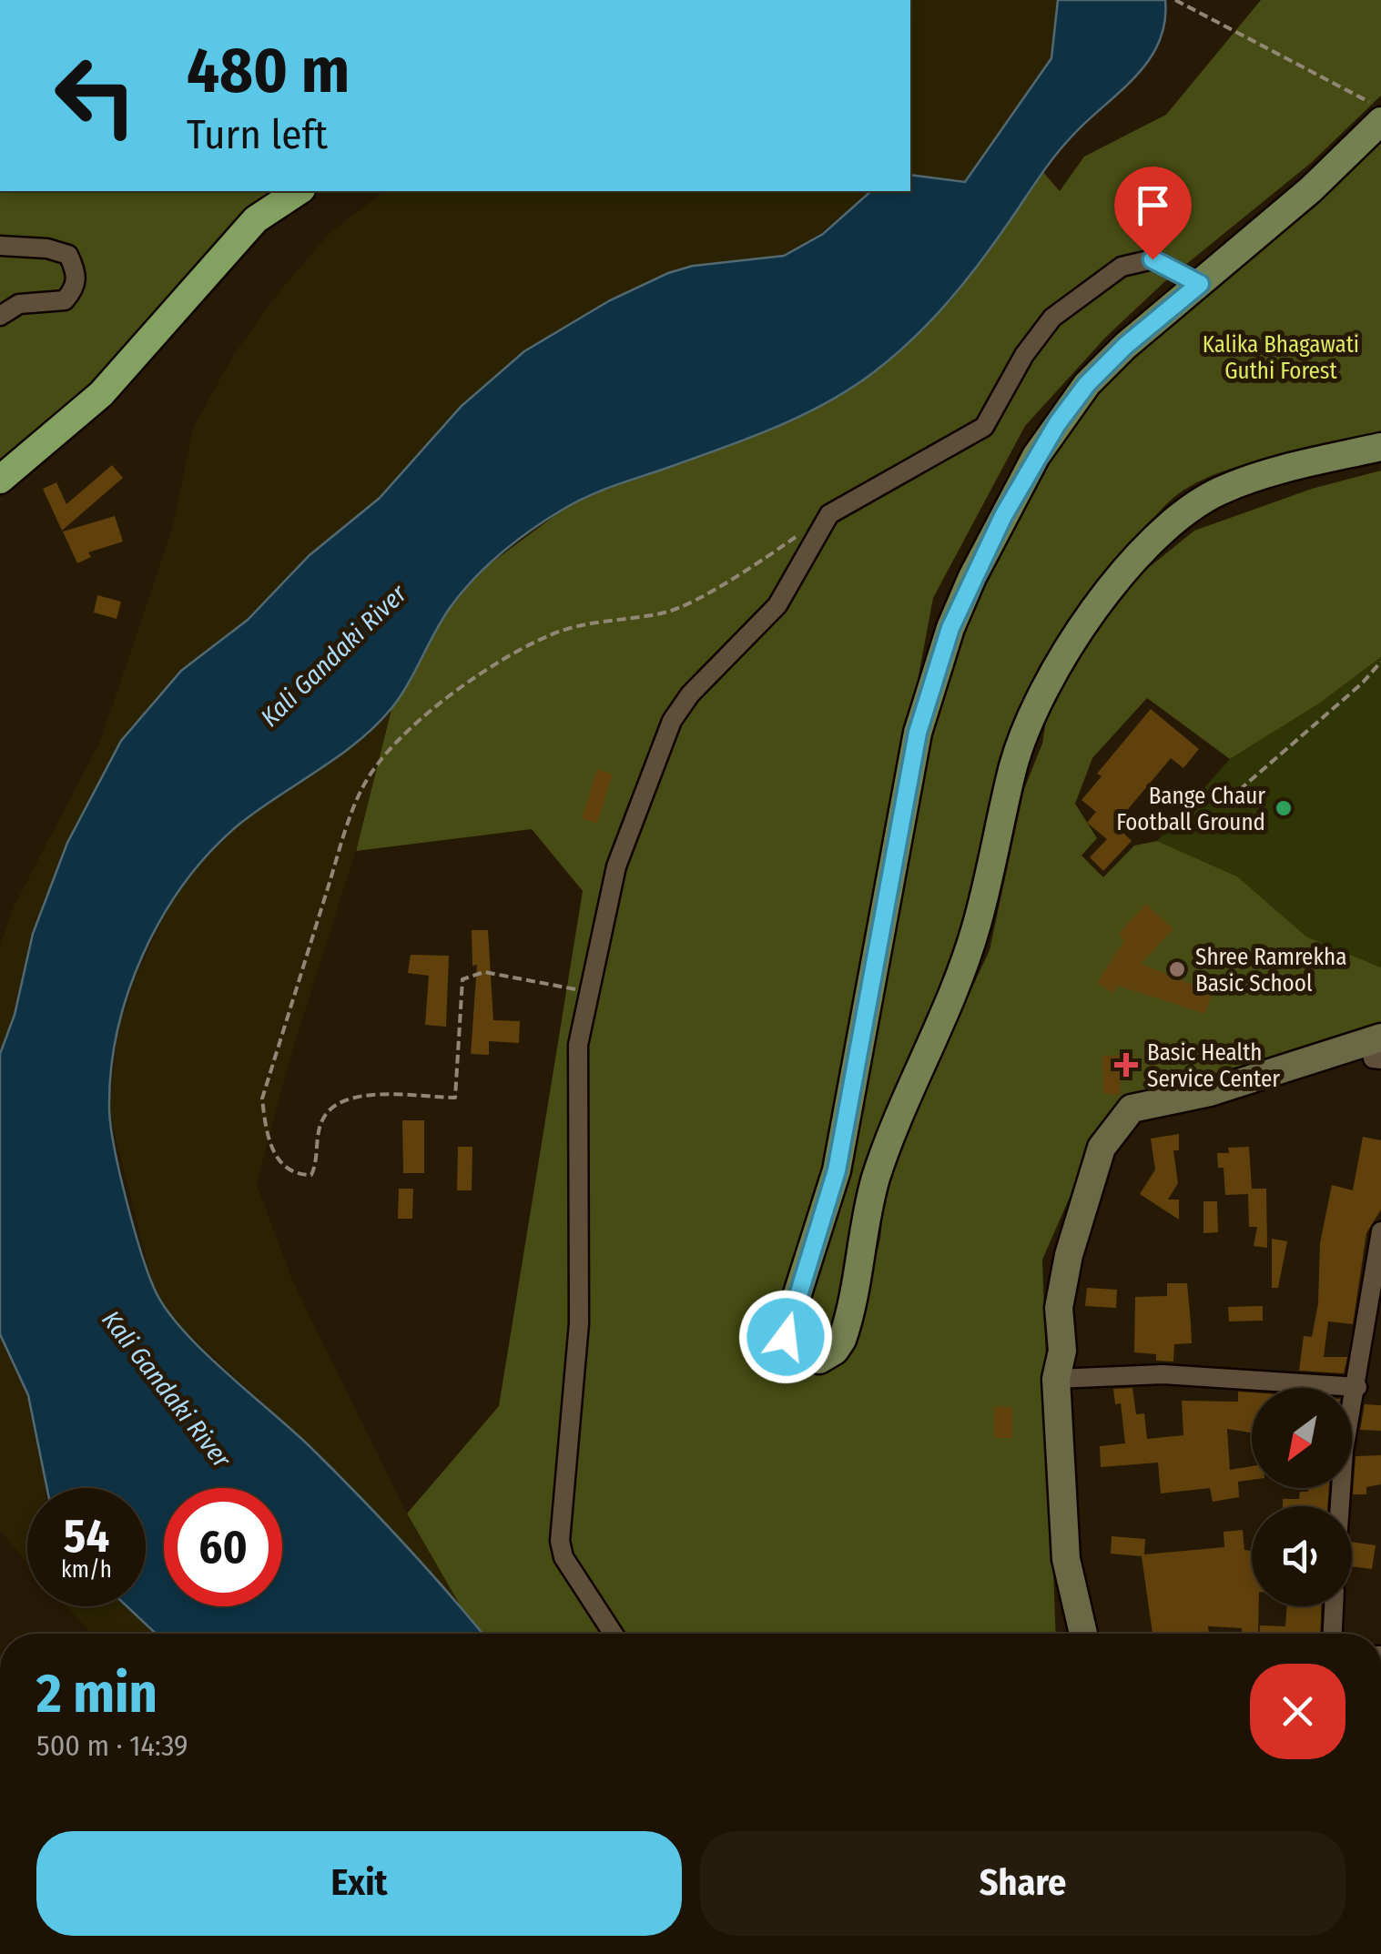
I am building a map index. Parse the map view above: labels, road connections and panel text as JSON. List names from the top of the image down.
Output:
{
  "water": ["Kali Gandaki River"],
  "parks": ["Kalika Bhagawati Guthi Forest"],
  "places": {
    "other": ["Bange Chaur Football Ground", "Shree Ramrekha Basic School"],
    "health": ["Basic Health Service Center"]
  },
  "north": "bottom left",
  "page": {
    "turn": ["480 m", "Turn left"],
    "speed": "54 km/h",
    "limit": "60",
    "heading": ["2 min", "500 m · 14:39"],
    "buttons": ["Exit", "Share"]
  }
}
